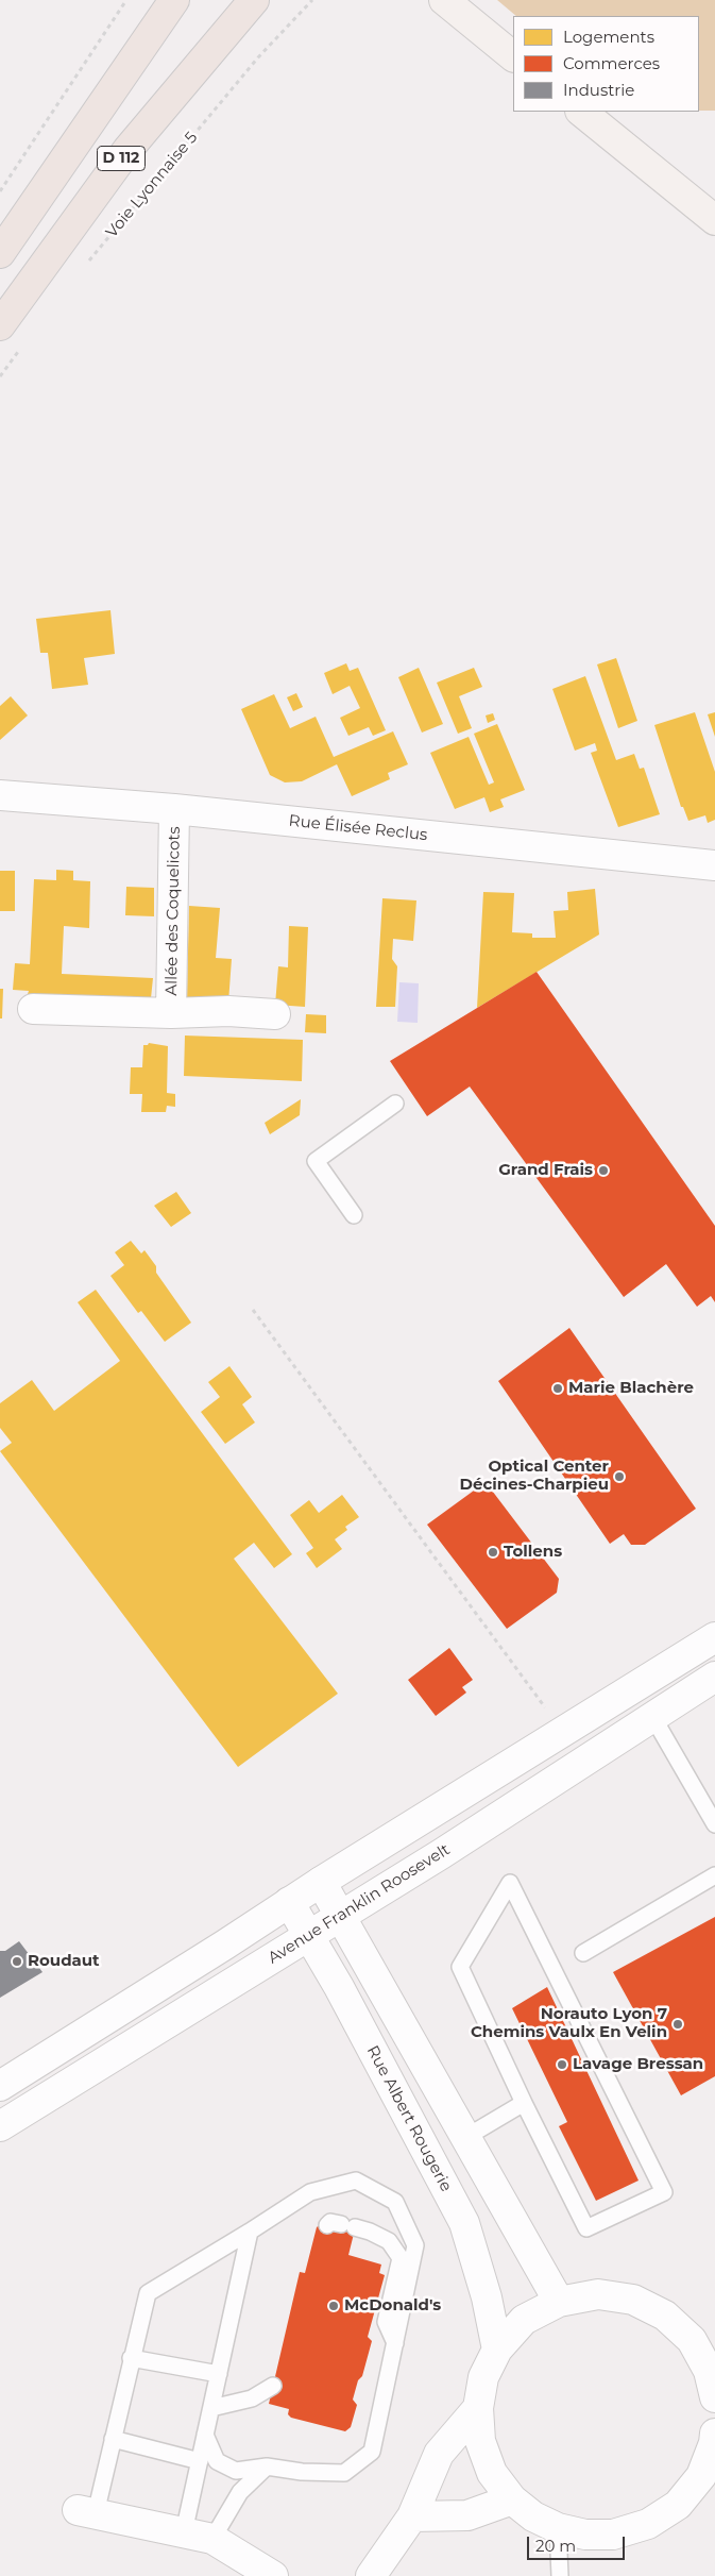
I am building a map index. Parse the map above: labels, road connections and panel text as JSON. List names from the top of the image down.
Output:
{
  "streets": {
    "main road": ["D 112"],
    "street": [
      "Rue Élisée Reclus",
      "Allée des Coquelicots",
      "Avenue Franklin Roosevelt",
      "Rue Albert Rougerie"
    ],
    "path": ["Voie Lyonnaise 5"]
  },
  "crossings": [
    ["Rue Élisée Reclus", "Allée des Coquelicots"],
    ["Avenue Franklin Roosevelt", "Rue Albert Rougerie"]
  ],
  "places": [
    "Grand Frais",
    "Marie Blachère",
    "Optical Center Décines-Charpieu",
    "Tollens",
    "Roudaut",
    "Norauto Lyon 7 Chemins Vaulx En Velin",
    "Lavage Bressan",
    "McDonald's"
  ],
  "legend": ["Logements", "Commerces", "Industrie"],
  "scale_bar": "20 m"
}
